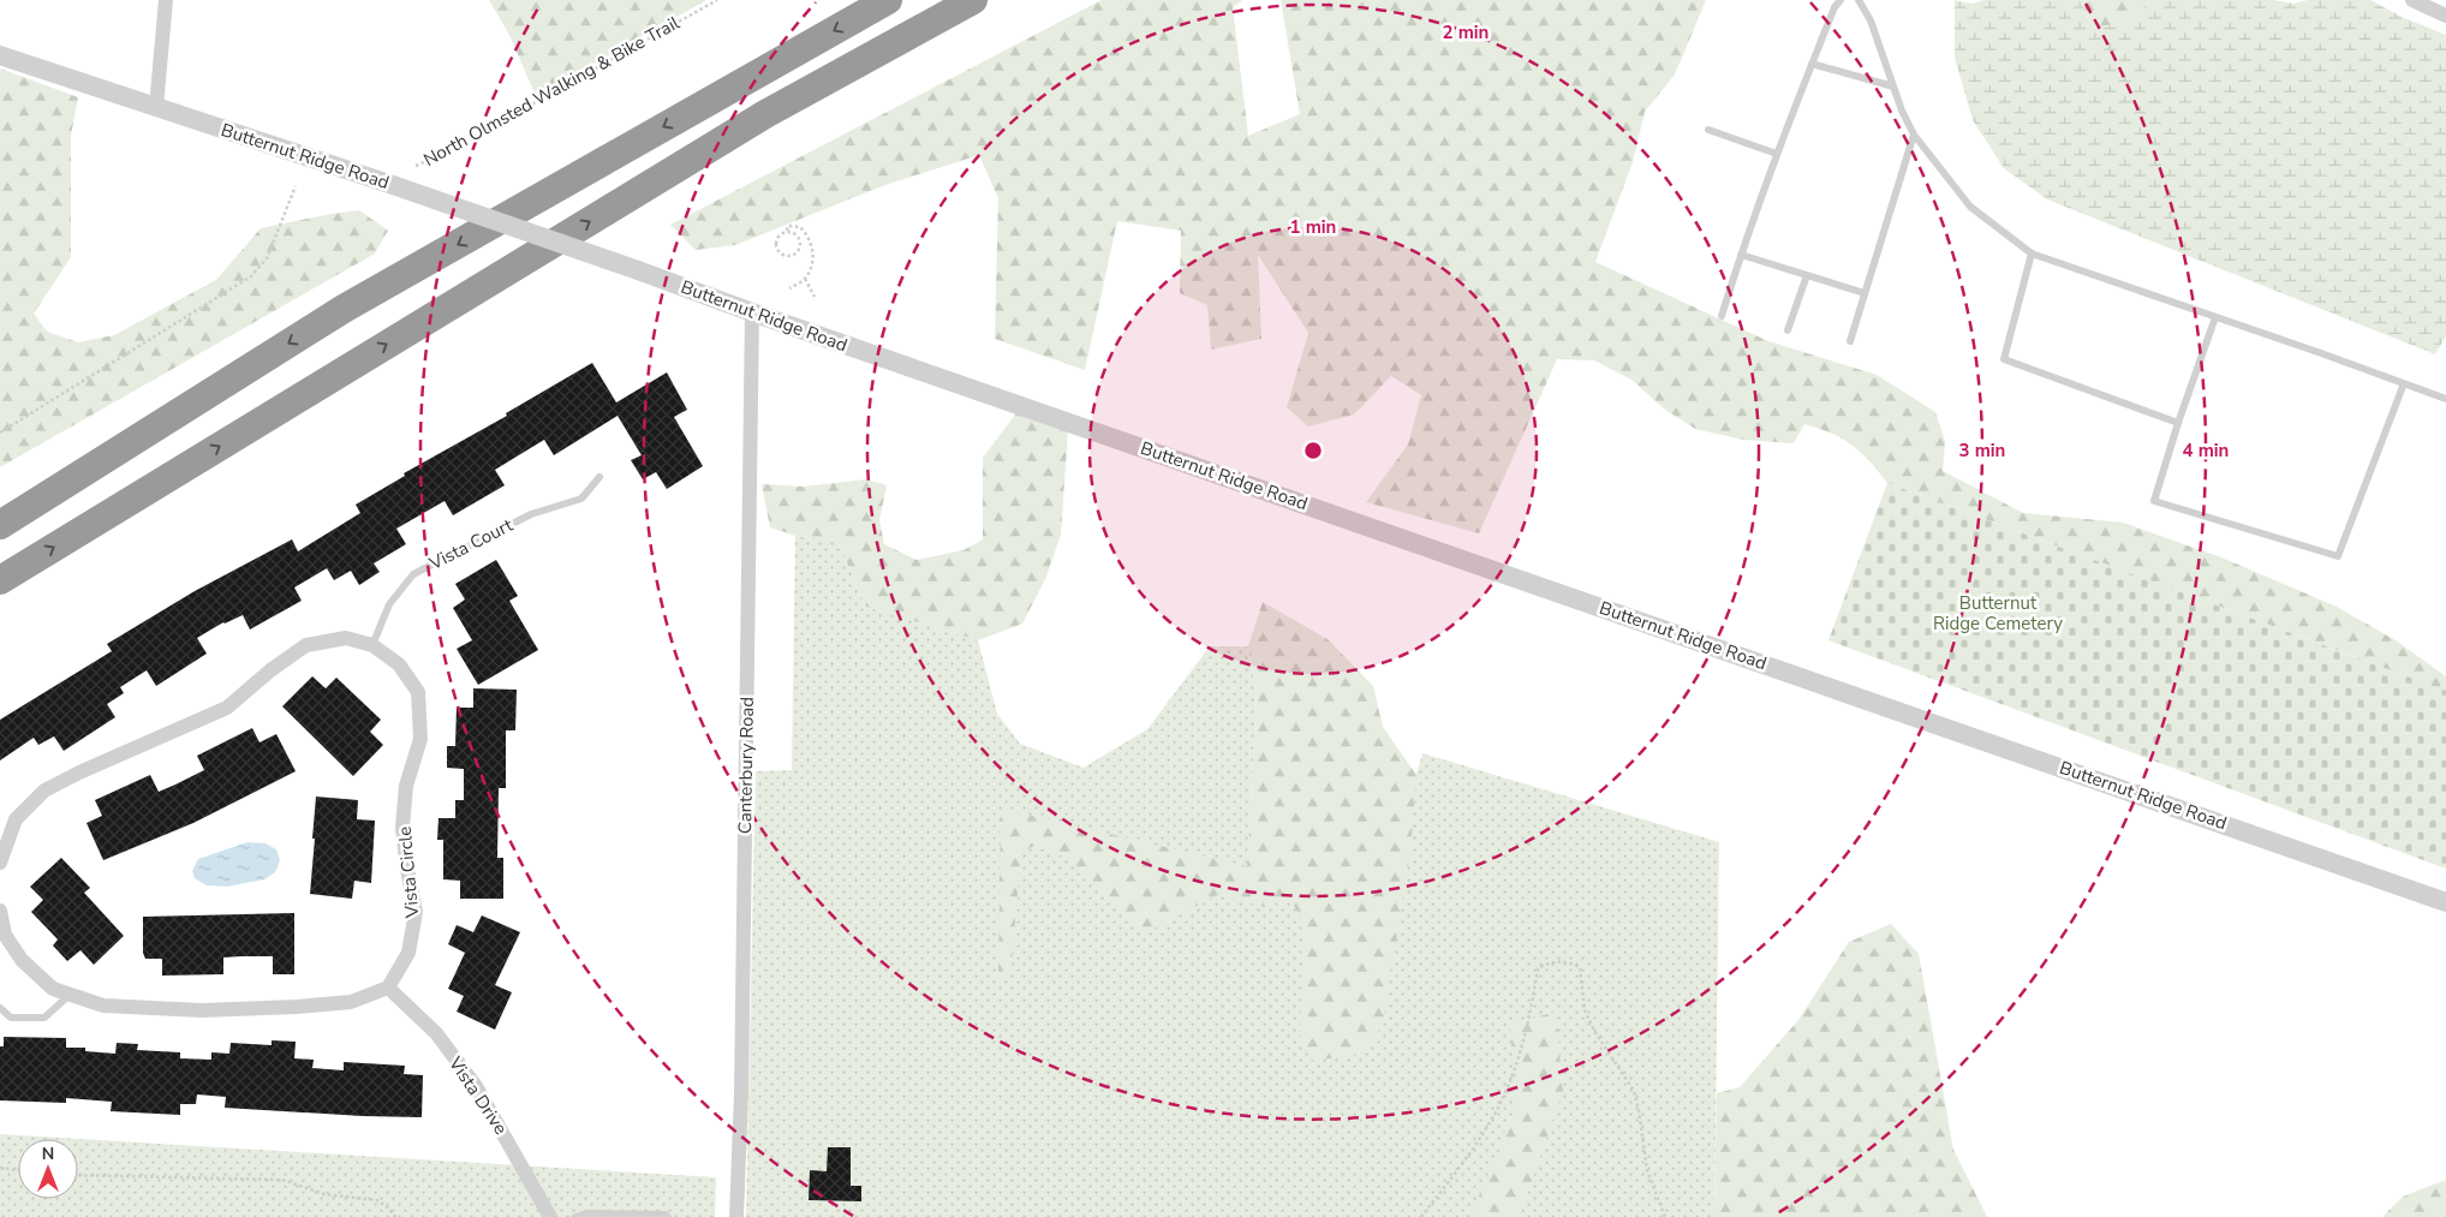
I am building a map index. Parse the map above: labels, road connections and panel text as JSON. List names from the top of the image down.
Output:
{
  "streets": {
    "street": [
      "Butternut Ridge Road",
      "Canterbury Road",
      "Vista Circle",
      "Vista Drive"
    ],
    "lane": ["Vista Court"],
    "path": ["North Olmsted Walking & Bike Trail"]
  },
  "crossings": [
    ["Butternut Ridge Road", "Canterbury Road"],
    ["Vista Court", "Vista Circle"],
    ["Vista Circle", "Vista Drive"]
  ],
  "parks": ["Butternut Ridge Cemetery"],
  "north": "top",
  "rings": [
    "2 min",
    "1 min",
    "3 min",
    "4 min"
  ]
}
